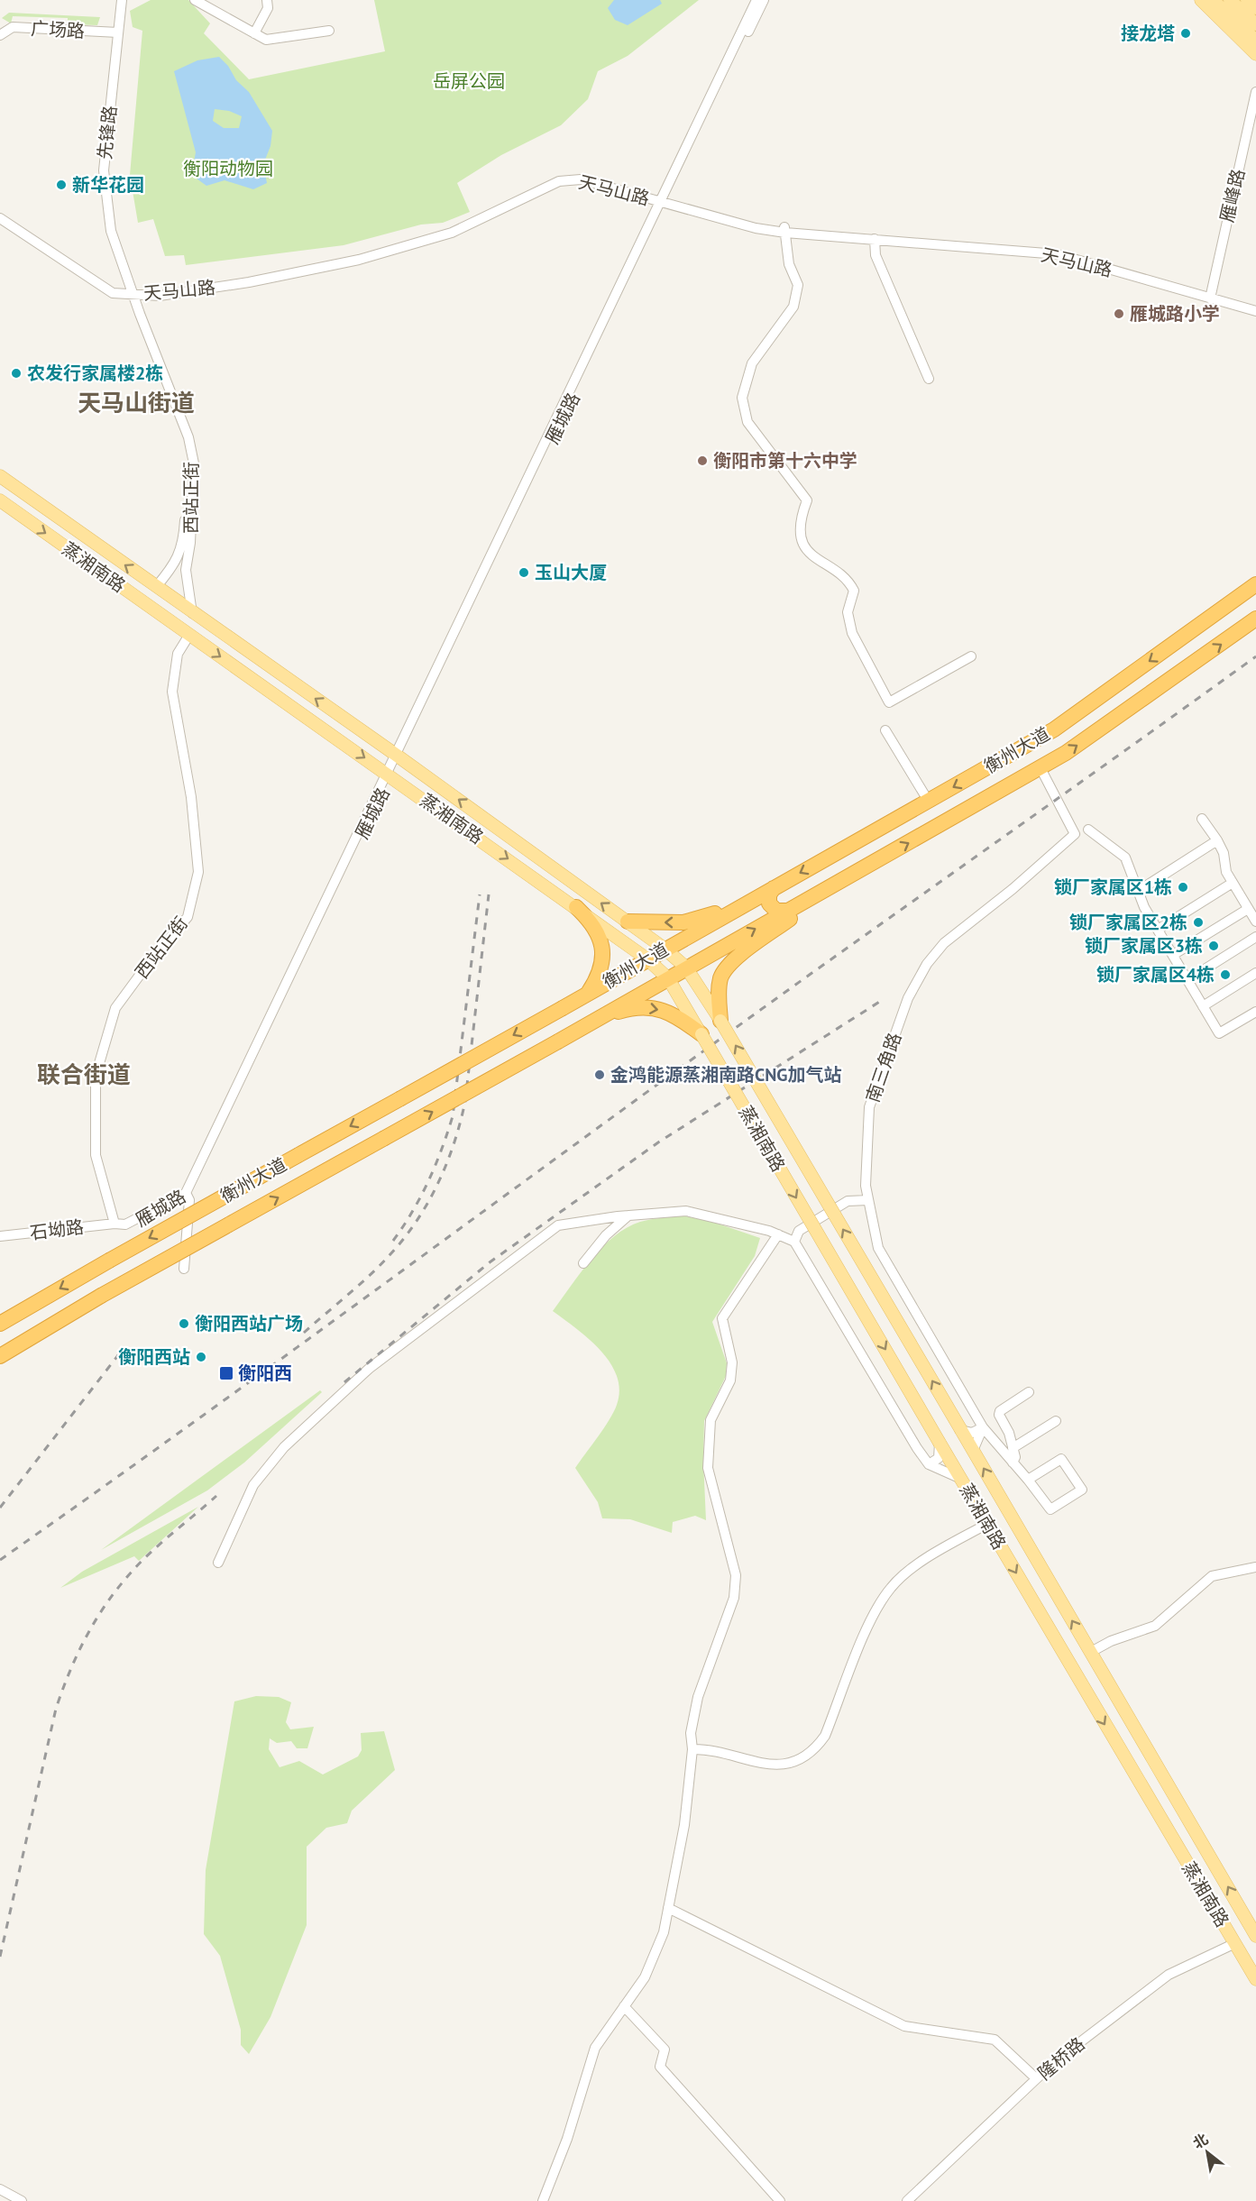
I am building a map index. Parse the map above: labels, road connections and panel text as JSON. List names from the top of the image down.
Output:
{
  "streets": {
    "highway": ["衡州大道"],
    "main road": ["蒸湘南路"],
    "street": [
      "广场路",
      "先锋路",
      "天马山路",
      "雁峰路",
      "雁城路",
      "西站正街",
      "南三角路",
      "石坳路",
      "隆桥路"
    ]
  },
  "crossings": [
    ["广场路", "先锋路"],
    ["先锋路", "天马山路"],
    ["先锋路", "西站正街"],
    ["天马山路", "雁峰路"],
    ["天马山路", "雁城路"],
    ["天马山路", "西站正街"],
    ["雁城路", "西站正街"],
    ["雁城路", "蒸湘南路"],
    ["雁城路", "石坳路"],
    ["西站正街", "蒸湘南路"],
    ["西站正街", "石坳路"],
    ["蒸湘南路", "衡州大道"],
    ["蒸湘南路", "隆桥路"],
    ["衡州大道", "南三角路"]
  ],
  "districts": ["天马山街道", "联合街道"],
  "parks": ["岳屏公园", "衡阳动物园"],
  "places": {
    "other": [
      "接龙塔",
      "新华花园",
      "雁城路小学",
      "农发行家属楼2栋",
      "衡阳市第十六中学",
      "玉山大厦",
      "锁厂家属区1栋",
      "锁厂家属区2栋",
      "锁厂家属区3栋",
      "锁厂家属区4栋",
      "金鸿能源蒸湘南路CNG加气站",
      "衡阳西站广场",
      "衡阳西站"
    ],
    "transit": ["衡阳西"]
  },
  "north": "top left"
}
